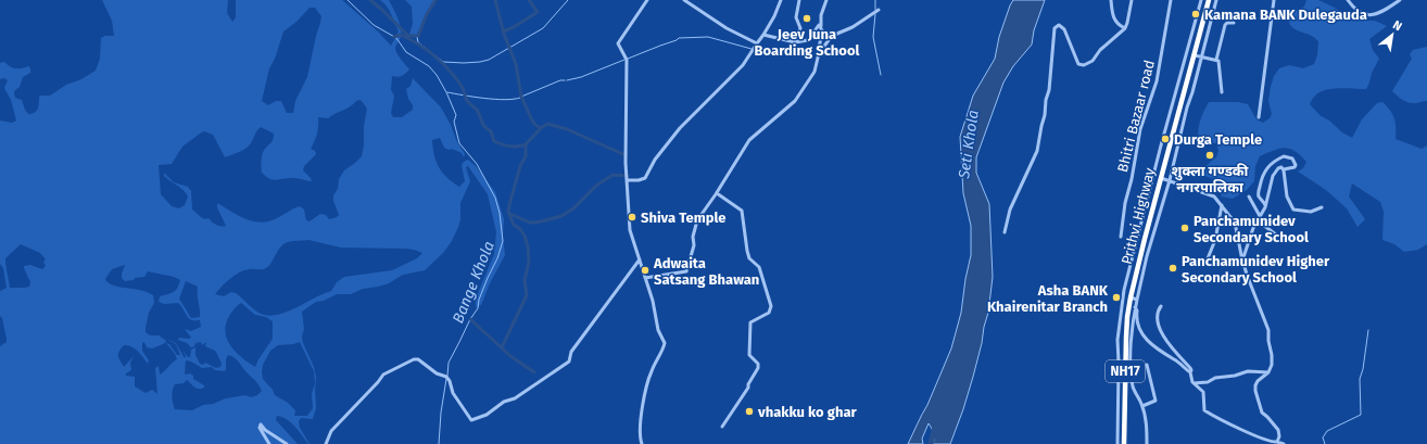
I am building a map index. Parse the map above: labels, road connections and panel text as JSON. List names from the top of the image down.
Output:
{
  "streets": {
    "highway": ["Prithvi Highway", "NH17"],
    "street": ["Bhitri Bazaar road"]
  },
  "water": ["Seti Khola", "Bange Khola"],
  "places": [
    "Kamana BANK Dulegauda",
    "Jeev Juna Boarding School",
    "Durga Temple",
    "शुक्ला गण्डकी नगरपालिका",
    "Shiva Temple",
    "Panchamunidev Secondary School",
    "Panchamunidev Higher Secondary School",
    "Adwaita Satsang Bhawan",
    "Asha BANK Khairenitar Branch",
    "vhakku ko ghar"
  ],
  "north": "top right"
}
